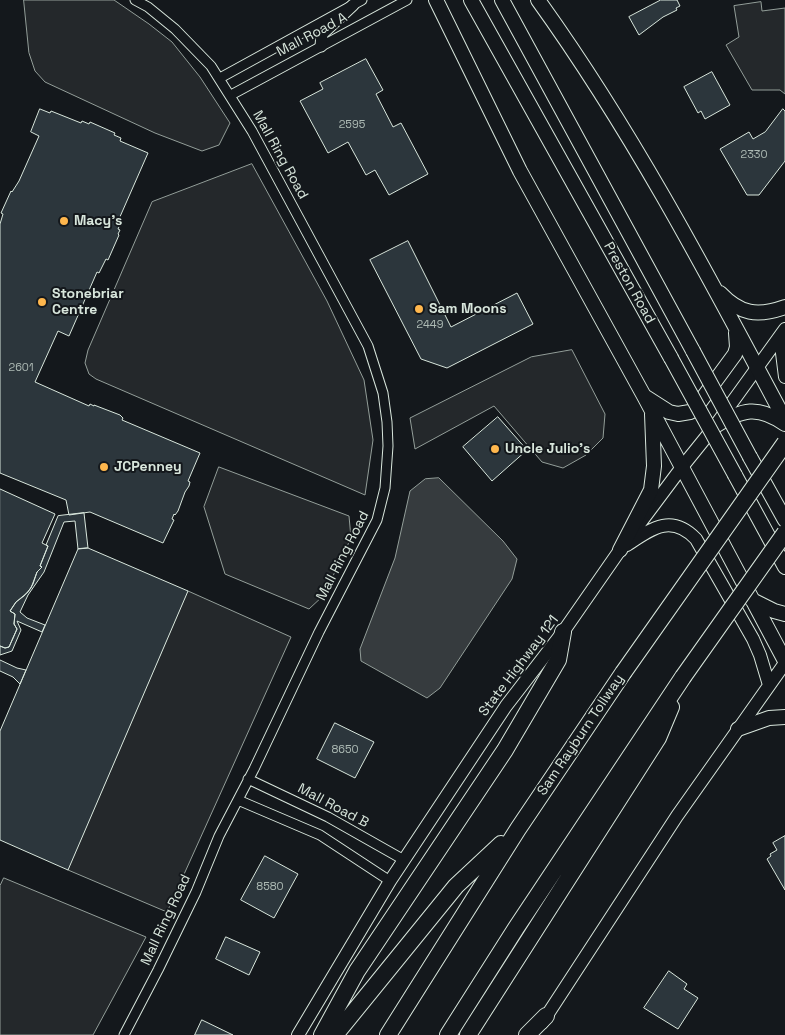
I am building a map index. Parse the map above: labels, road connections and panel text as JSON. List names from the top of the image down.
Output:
{
  "streets": {
    "highway": ["Sam Rayburn Tollway"],
    "main road": ["Preston Road", "State Highway 121"],
    "street": ["Mall Road A", "Mall Ring Road", "Mall Road B"]
  },
  "crossings": [
    ["Mall Road A", "Mall Ring Road"],
    ["Mall Ring Road", "Mall Road B"],
    ["State Highway 121", "Mall Road B"]
  ],
  "places": [
    "Macy's",
    "Stonebriar Centre",
    "Sam Moons",
    "Uncle Julio's",
    "JCPenney"
  ],
  "house_numbers": [
    "2595",
    "2330",
    "2449",
    "2601",
    "8650",
    "8580"
  ]
}
